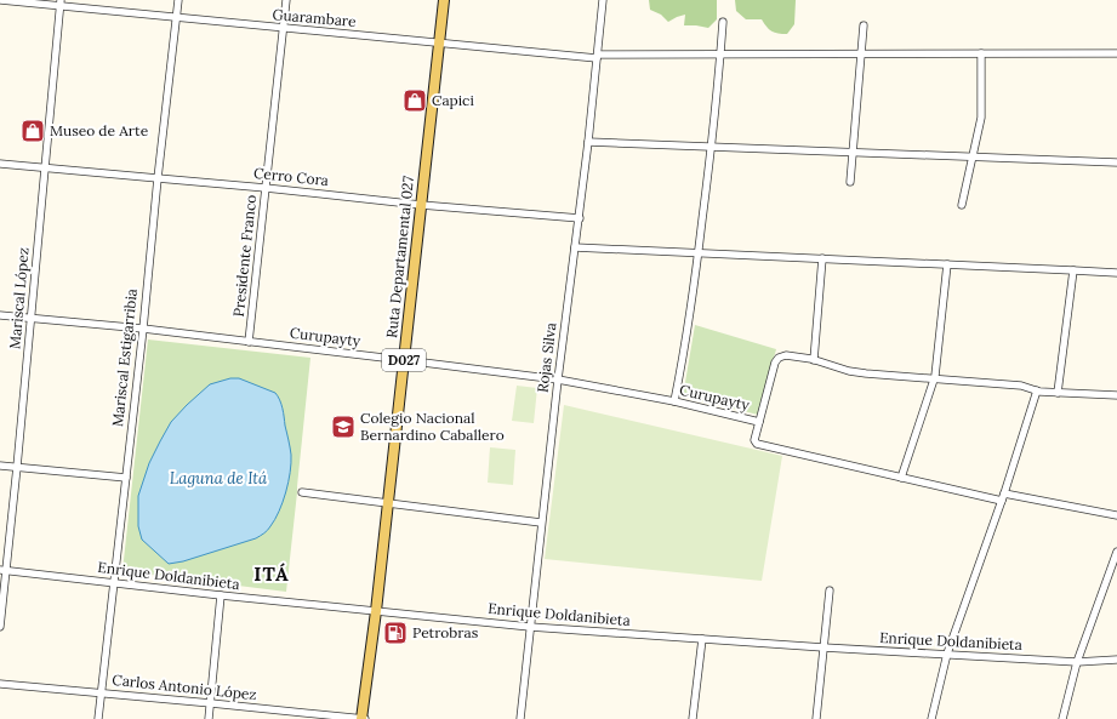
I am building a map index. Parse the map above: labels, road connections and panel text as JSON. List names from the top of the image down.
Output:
{
  "streets": {
    "main road": ["Ruta Departamental 027", "D027"],
    "street": [
      "Guarambare",
      "Cerro Cora",
      "Presidente Franco",
      "Mariscal López",
      "Curupayty",
      "Mariscal Estigarribia",
      "Rojas Silva",
      "Enrique Doldanibieta",
      "Carlos Antonio López"
    ]
  },
  "crossings": [
    ["Guarambare", "Presidente Franco"],
    ["Guarambare", "Ruta Departamental 027"],
    ["Guarambare", "Mariscal López"],
    ["Guarambare", "Mariscal Estigarribia"],
    ["Guarambare", "Rojas Silva"],
    ["Cerro Cora", "Presidente Franco"],
    ["Cerro Cora", "Ruta Departamental 027"],
    ["Cerro Cora", "Mariscal López"],
    ["Cerro Cora", "Mariscal Estigarribia"],
    ["Cerro Cora", "Rojas Silva"],
    ["Presidente Franco", "Curupayty"],
    ["Ruta Departamental 027", "Curupayty"],
    ["Ruta Departamental 027", "Enrique Doldanibieta"],
    ["Ruta Departamental 027", "Carlos Antonio López"],
    ["Mariscal López", "Curupayty"],
    ["Mariscal López", "Enrique Doldanibieta"],
    ["Curupayty", "Mariscal Estigarribia"],
    ["Curupayty", "Rojas Silva"],
    ["Mariscal Estigarribia", "Enrique Doldanibieta"],
    ["Mariscal Estigarribia", "Carlos Antonio López"],
    ["Rojas Silva", "Enrique Doldanibieta"]
  ],
  "districts": ["ITÁ"],
  "water": ["Laguna de Itá"],
  "places": {
    "shop": ["Capici", "Museo de Arte"],
    "school or university": ["Colegio Nacional Bernardino Caballero"],
    "fuel station": ["Petrobras"]
  }
}
